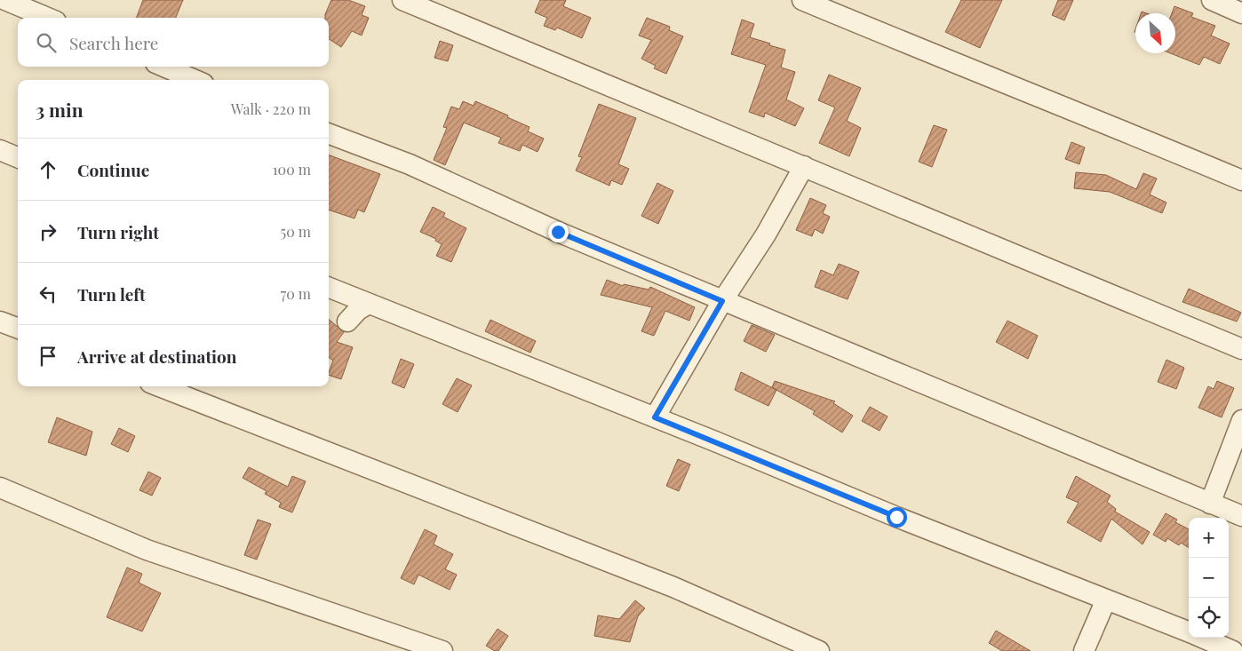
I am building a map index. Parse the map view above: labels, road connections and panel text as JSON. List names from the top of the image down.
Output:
{
  "north": "bottom right",
  "page": {
    "search": "Search here",
    "heading": ["3 min", "Walk · 220 m"],
    "list": [
      ["Continue", "100 m"],
      ["Turn right", "50 m"],
      ["Turn left", "70 m"],
      "Arrive at destination"
    ],
    "map_buttons": ["+", "−"]
  }
}
